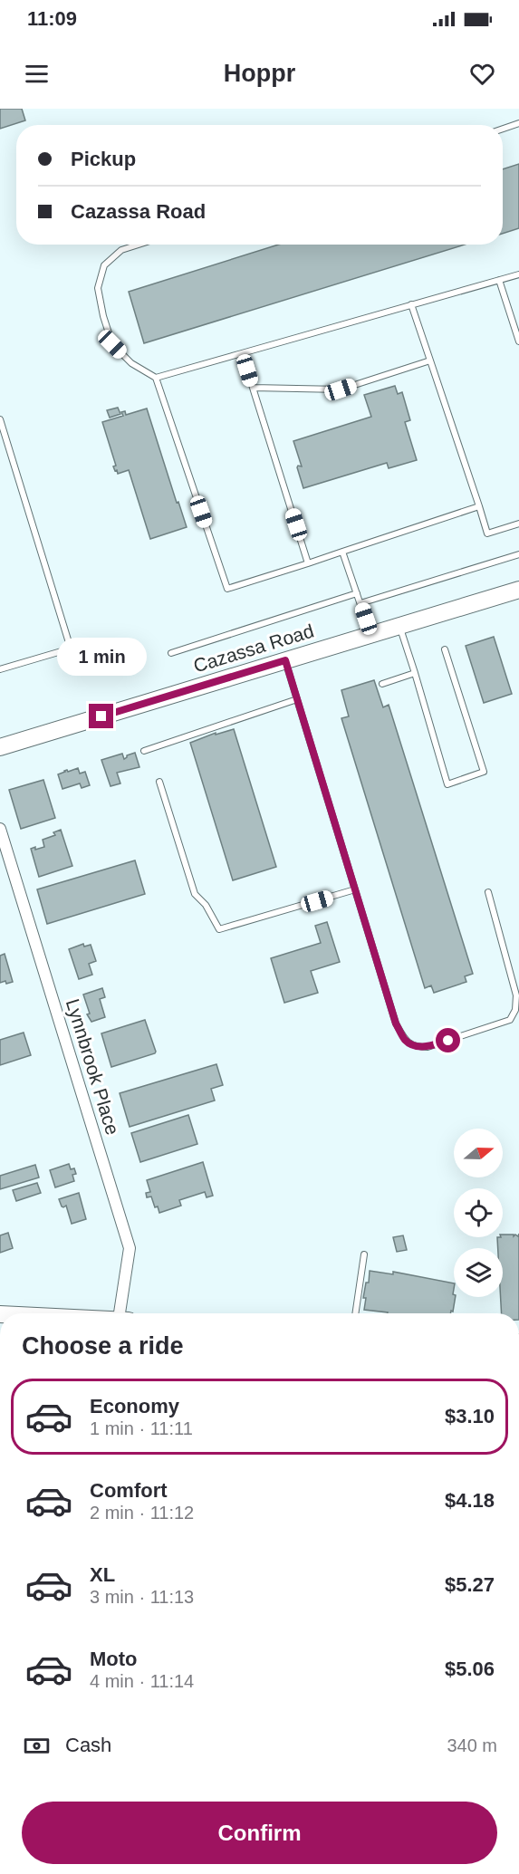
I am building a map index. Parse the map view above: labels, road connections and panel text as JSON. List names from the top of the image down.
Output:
{
  "streets": {
    "street": ["Cazassa Road", "Lynnbrook Place"]
  },
  "north": "right",
  "page": {
    "status": "11:09",
    "header": "Hoppr",
    "banner": ["Pickup", "Cazassa Road"],
    "bubble": "1 min",
    "heading": "Choose a ride",
    "list": [
      {
        "name": "Economy",
        "note": "1 min · 11:11",
        "value": "$3.10"
      },
      {
        "name": "Comfort",
        "note": "2 min · 11:12",
        "value": "$4.18"
      },
      {
        "name": "XL",
        "note": "3 min · 11:13",
        "value": "$5.27"
      },
      {
        "name": "Moto",
        "note": "4 min · 11:14",
        "value": "$5.06"
      }
    ],
    "pay": ["Cash", "340 m"],
    "buttons": "Confirm"
  }
}
